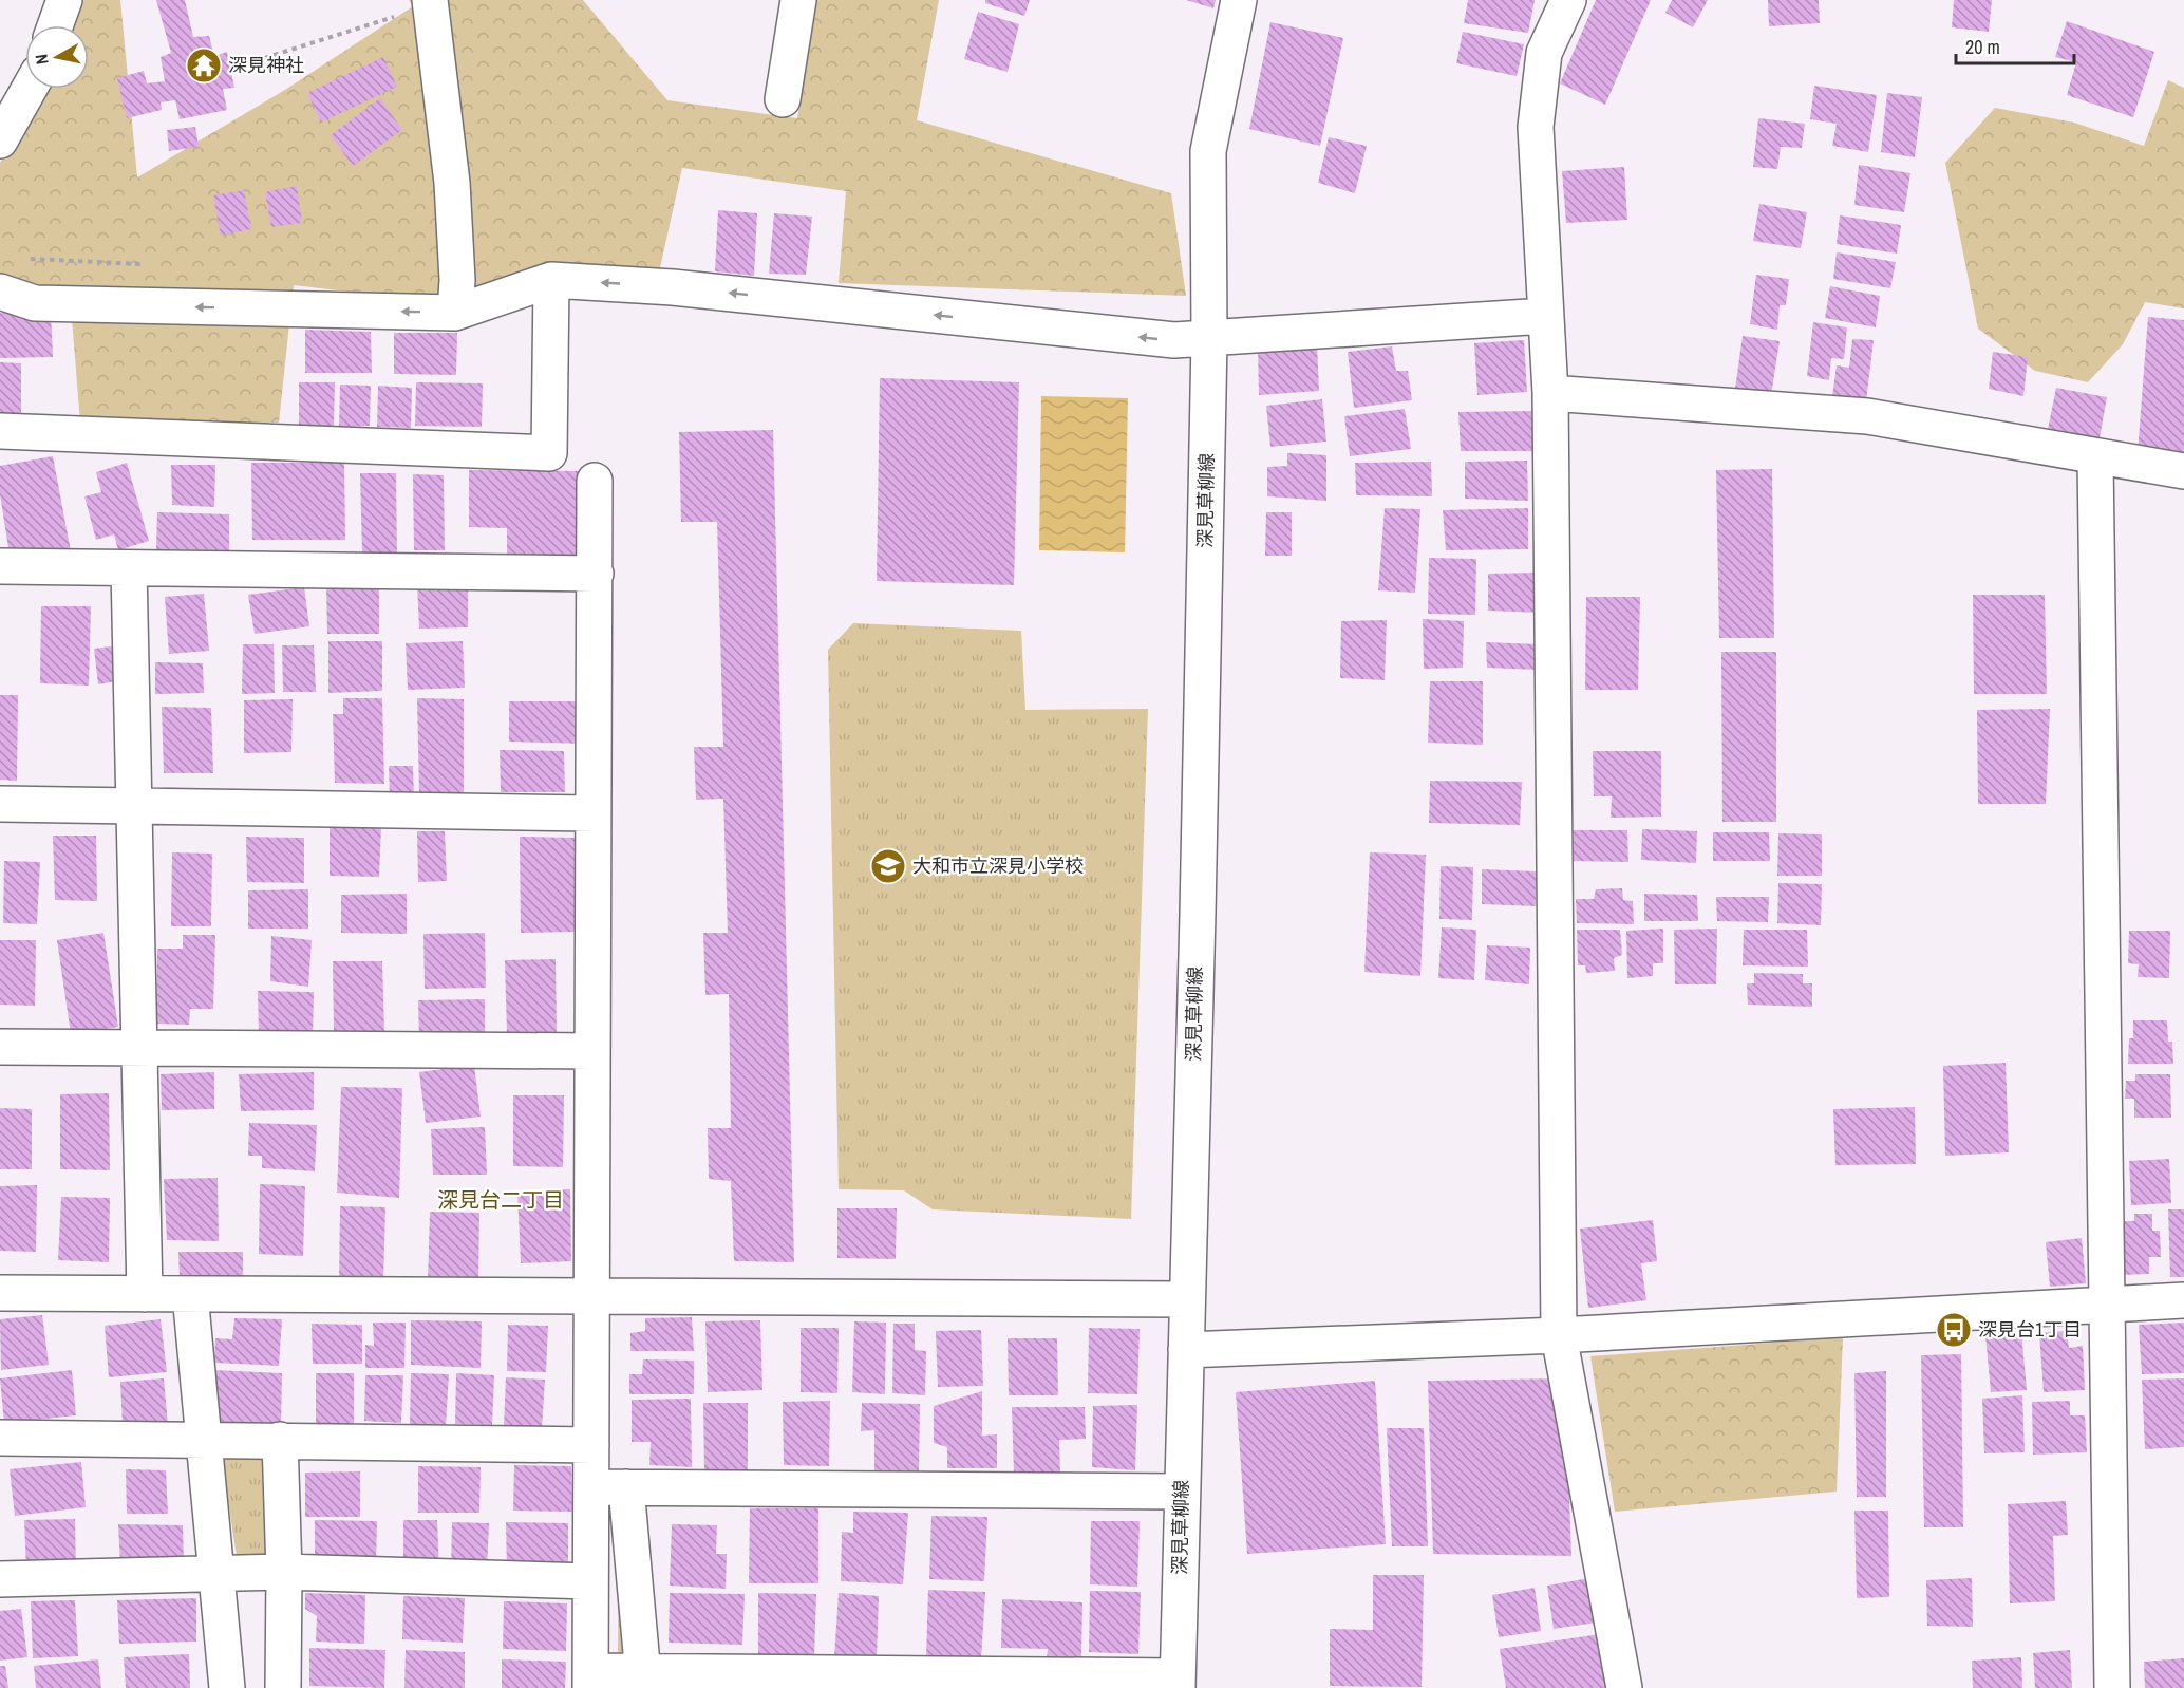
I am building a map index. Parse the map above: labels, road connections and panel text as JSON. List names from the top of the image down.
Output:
{
  "streets": {
    "street": ["深見草柳線"]
  },
  "districts": ["深見台二丁目"],
  "places": {
    "temple": ["深見神社"],
    "school or university": ["大和市立深見小学校"],
    "bus stop": ["深見台1丁目"]
  },
  "scale_bar": "20 m",
  "north": "left"
}
